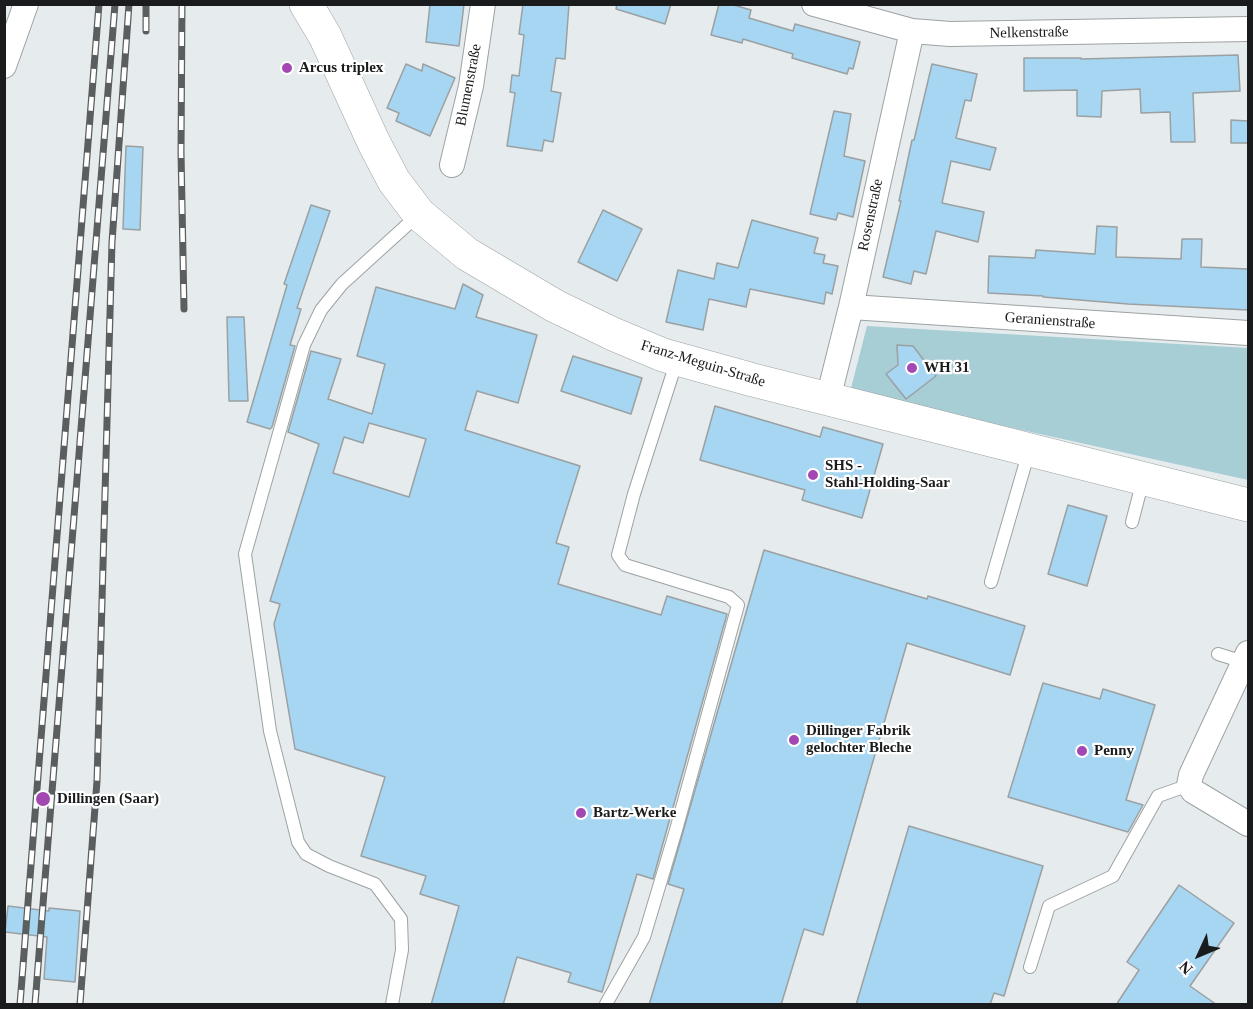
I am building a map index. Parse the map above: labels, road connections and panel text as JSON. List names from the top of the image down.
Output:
{
  "streets": {
    "street": [
      "Nelkenstraße",
      "Blumenstraße",
      "Rosenstraße",
      "Geranienstraße",
      "Franz-Meguin-Straße"
    ]
  },
  "crossings": [
    ["Nelkenstraße", "Rosenstraße"],
    ["Rosenstraße", "Geranienstraße"],
    ["Rosenstraße", "Franz-Meguin-Straße"]
  ],
  "places": [
    "Arcus triplex",
    "WH 31",
    "SHS - Stahl-Holding-Saar",
    "Dillinger Fabrik gelochter Bleche",
    "Penny",
    "Dillingen (Saar)",
    "Bartz-Werke"
  ],
  "north": "bottom left"
}
